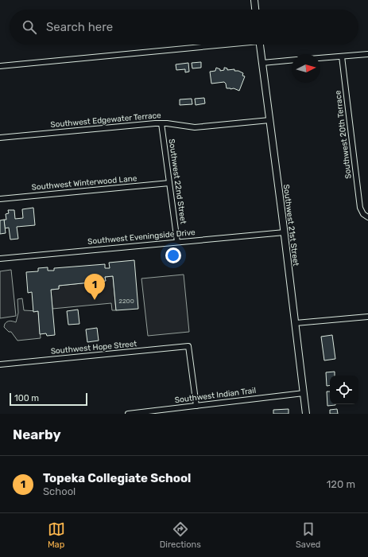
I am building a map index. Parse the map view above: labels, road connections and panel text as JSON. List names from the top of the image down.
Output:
{
  "streets": {
    "main road": ["Southwest 21st Street"],
    "street": [
      "Southwest Edgewater Terrace",
      "Southwest 20th Terrace",
      "Southwest 22nd Street",
      "Southwest Winterwood Lane",
      "Southwest Eveningside Drive",
      "Southwest Hope Street",
      "Southwest Indian Trail"
    ]
  },
  "crossings": [
    ["Southwest Edgewater Terrace", "Southwest 22nd Street"],
    ["Southwest Edgewater Terrace", "Southwest 21st Street"],
    ["Southwest 22nd Street", "Southwest Winterwood Lane"],
    ["Southwest 22nd Street", "Southwest Eveningside Drive"],
    ["Southwest 21st Street", "Southwest Eveningside Drive"],
    ["Southwest 21st Street", "Southwest Indian Trail"],
    ["Southwest Hope Street", "Southwest Indian Trail"]
  ],
  "house_numbers": ["2200"],
  "scale_bar": "100 m",
  "north": "right",
  "page": {
    "search": "Search here",
    "pins": "1",
    "scale": "100 m",
    "heading": "Nearby",
    "list": [
      {
        "mark": "1",
        "name": "Topeka Collegiate School",
        "note": "School",
        "value": "120 m"
      }
    ],
    "nav": ["Map", "Directions", "Saved"]
  }
}
